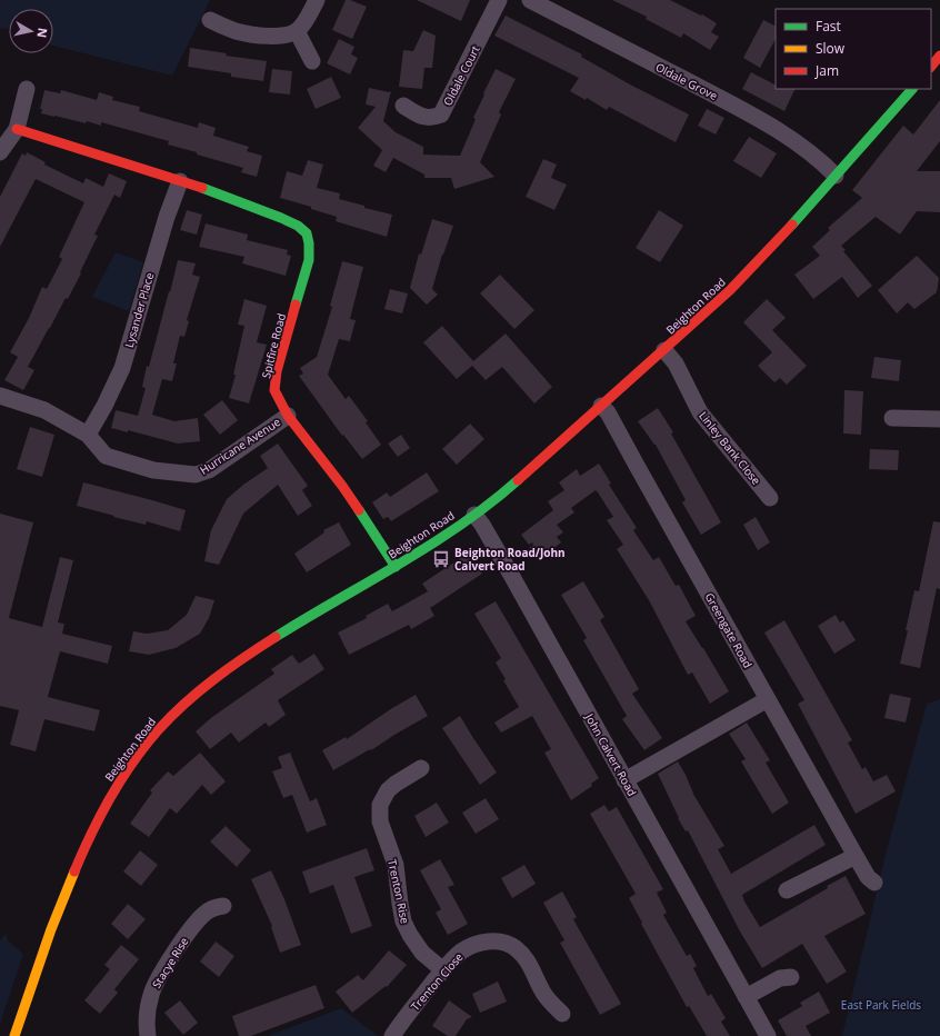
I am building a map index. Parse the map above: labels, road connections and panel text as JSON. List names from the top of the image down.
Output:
{
  "streets": {
    "street": [
      "Oldale Court",
      "Oldale Grove",
      "Beighton Road",
      "Lysander Place",
      "Spitfire Road",
      "Hurricane Avenue",
      "Linley Bank Close",
      "Greengate Road",
      "John Calvert Road",
      "Trenton Rise",
      "Stacye Rise",
      "Trenton Close"
    ]
  },
  "crossings": [
    ["Oldale Grove", "Beighton Road"],
    ["Beighton Road", "Spitfire Road"],
    ["Beighton Road", "Linley Bank Close"],
    ["Beighton Road", "Greengate Road"],
    ["Beighton Road", "John Calvert Road"],
    ["Lysander Place", "Spitfire Road"],
    ["Lysander Place", "Hurricane Avenue"],
    ["Spitfire Road", "Hurricane Avenue"],
    ["Trenton Rise", "Trenton Close"]
  ],
  "parks": ["East Park Fields"],
  "places": {
    "bus stop": ["Beighton Road/John Calvert Road"]
  },
  "legend": ["Fast", "Slow", "Jam"],
  "north": "right"
}
